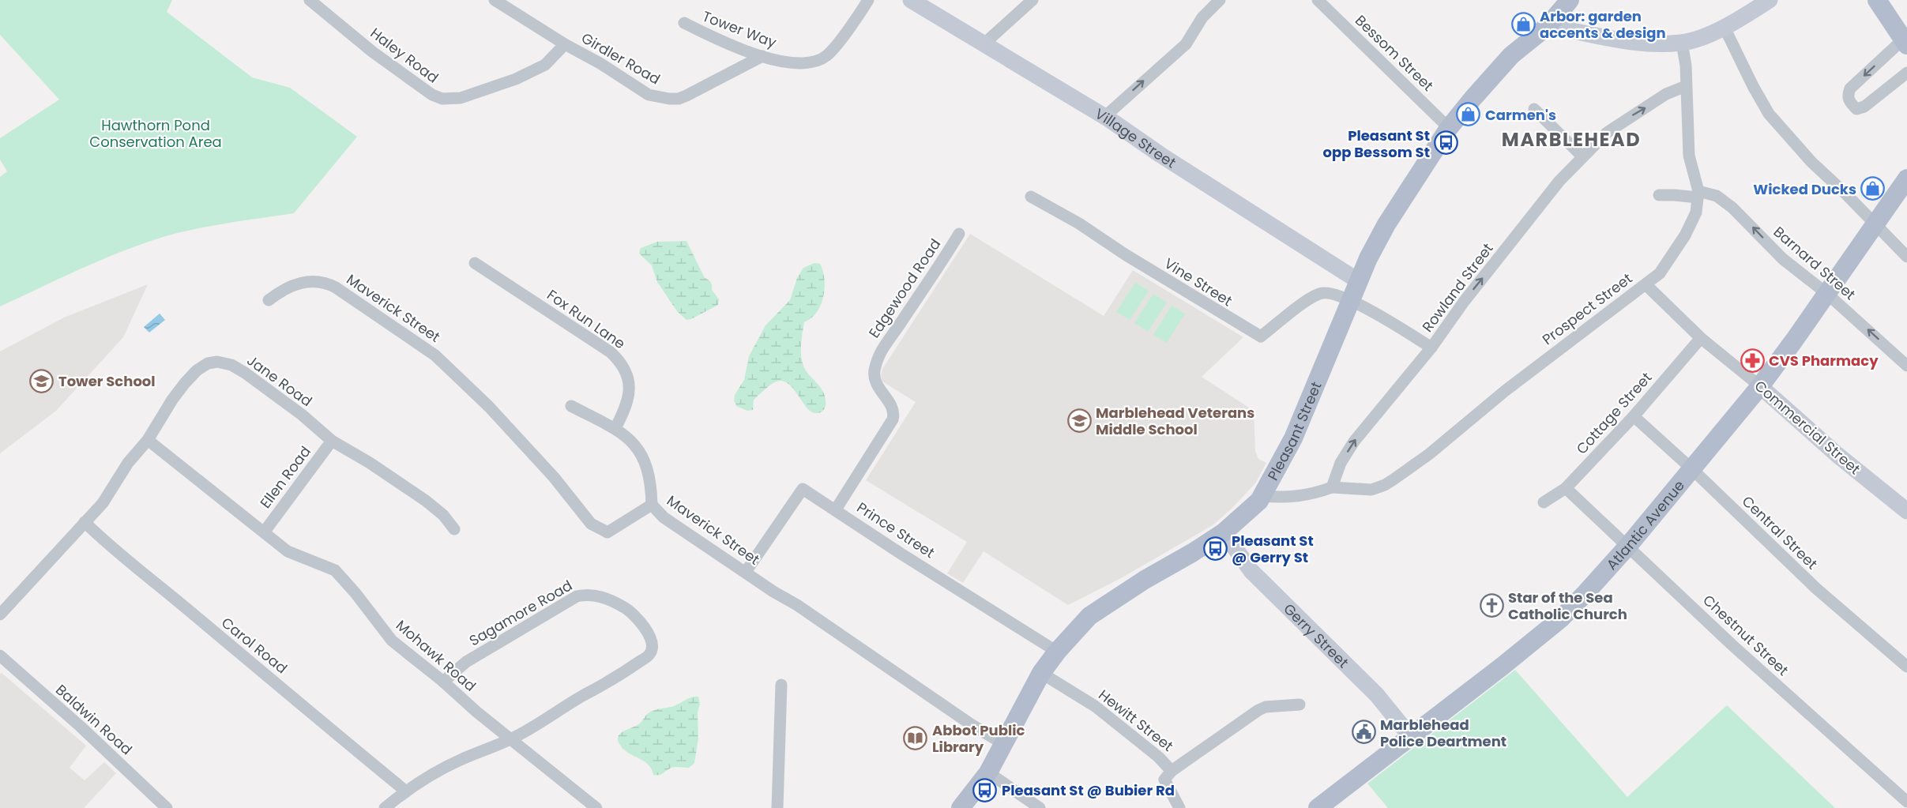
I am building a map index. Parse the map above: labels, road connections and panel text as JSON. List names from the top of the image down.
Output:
{
  "streets": {
    "main road": [
      "Village Street",
      "Commercial Street",
      "Pleasant Street",
      "Atlantic Avenue",
      "Gerry Street"
    ],
    "street": [
      "Tower Way",
      "Bessom Street",
      "Haley Road",
      "Girdler Road",
      "Barnard Street",
      "Vine Street",
      "Rowland Street",
      "Edgewood Road",
      "Maverick Street",
      "Prospect Street",
      "Fox Run Lane",
      "Jane Road",
      "Cottage Street",
      "Ellen Road",
      "Prince Street",
      "Central Street",
      "Sagamore Road",
      "Chestnut Street",
      "Carol Road",
      "Mohawk Road",
      "Baldwin Road",
      "Hewitt Street"
    ]
  },
  "crossings": [
    ["Tower Way", "Girdler Road"],
    ["Bessom Street", "Pleasant Street"],
    ["Haley Road", "Girdler Road"],
    ["Village Street", "Pleasant Street"],
    ["Barnard Street", "Prospect Street"],
    ["Barnard Street", "Atlantic Avenue"],
    ["Vine Street", "Pleasant Street"],
    ["Rowland Street", "Prospect Street"],
    ["Edgewood Road", "Prince Street"],
    ["Maverick Street", "Pleasant Street"],
    ["Maverick Street", "Prince Street"],
    ["Prospect Street", "Commercial Street"],
    ["Jane Road", "Ellen Road"],
    ["Jane Road", "Carol Road"],
    ["Jane Road", "Mohawk Road"],
    ["Cottage Street", "Commercial Street"],
    ["Cottage Street", "Central Street"],
    ["Cottage Street", "Chestnut Street"],
    ["Commercial Street", "Atlantic Avenue"],
    ["Pleasant Street", "Prince Street"],
    ["Pleasant Street", "Gerry Street"],
    ["Pleasant Street", "Hewitt Street"],
    ["Ellen Road", "Mohawk Road"],
    ["Atlantic Avenue", "Central Street"],
    ["Atlantic Avenue", "Gerry Street"],
    ["Atlantic Avenue", "Chestnut Street"],
    ["Sagamore Road", "Mohawk Road"]
  ],
  "one_way": ["Rowland Street"],
  "districts": ["MARBLEHEAD"],
  "parks": ["Hawthorn Pond Conservation Area"],
  "places": {
    "shop": ["Arbor: garden accents & design", "Carmen's", "Wicked Ducks"],
    "bus stop": ["Pleasant St opp Bessom St", "Pleasant St @ Gerry St", "Pleasant St @ Bubier Rd"],
    "pharmacy": ["CVS Pharmacy"],
    "school or university": ["Tower School", "Marblehead Veterans Middle School"],
    "church": ["Star of the Sea Catholic Church"],
    "public building": ["Marblehead Police Deartment"],
    "library": ["Abbot Public Library"]
  }
}
